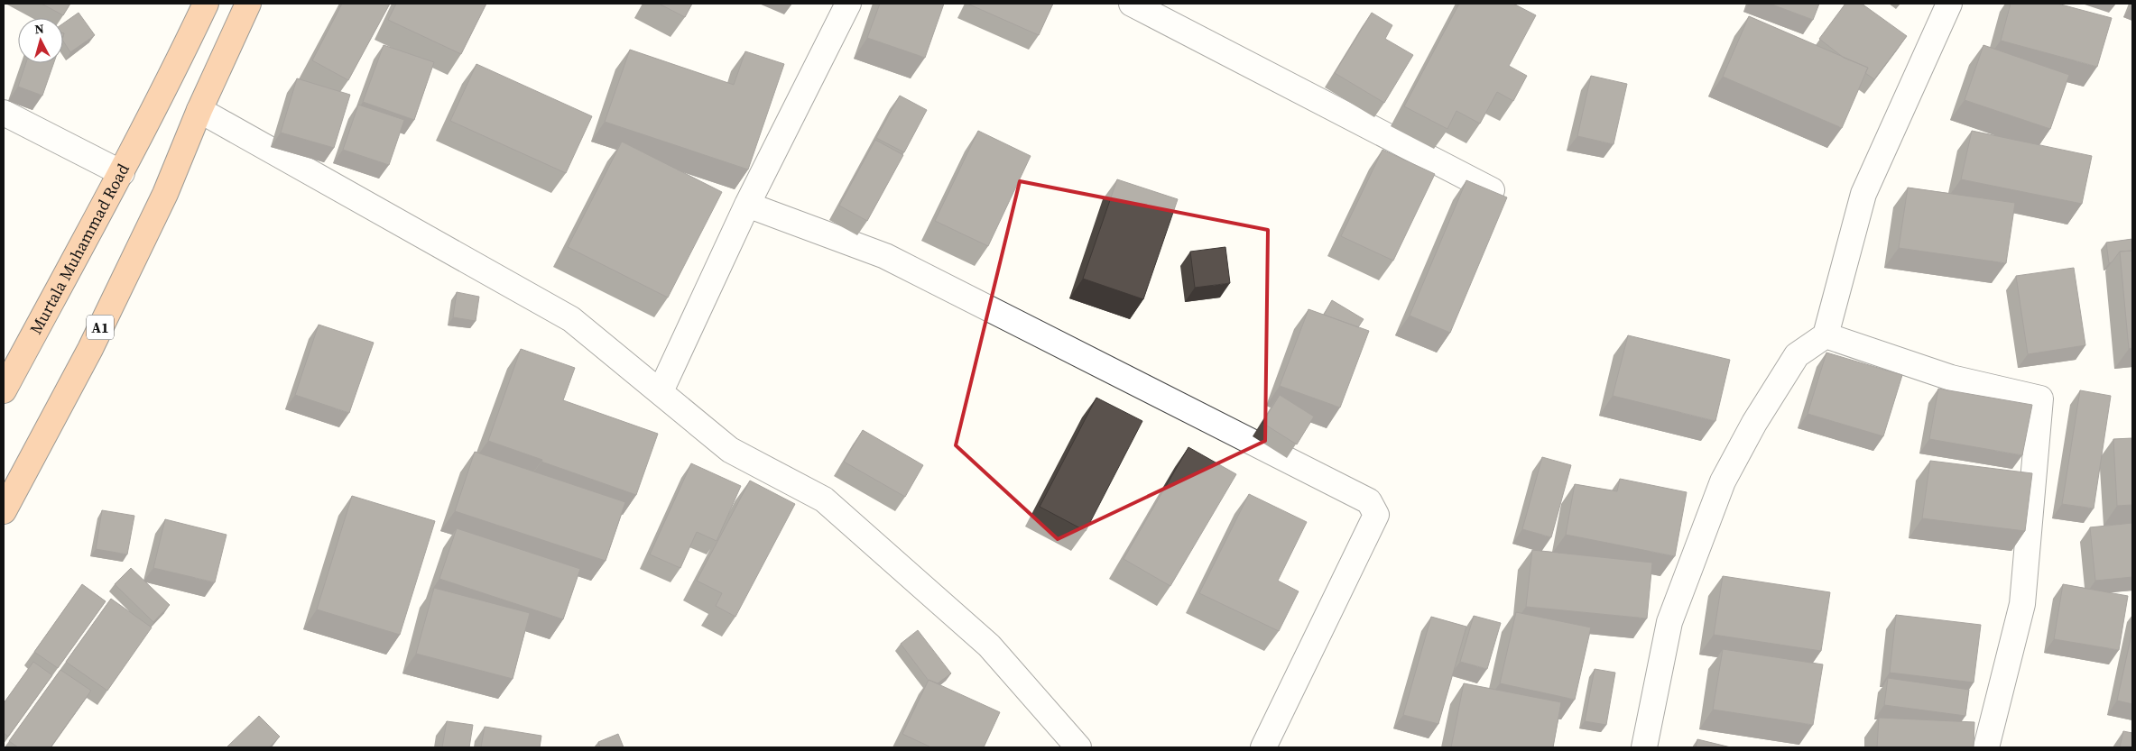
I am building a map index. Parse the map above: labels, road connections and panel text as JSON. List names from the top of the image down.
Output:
{
  "streets": {
    "highway": ["Murtala Muhammad Road", "A1"]
  },
  "north": "top"
}
